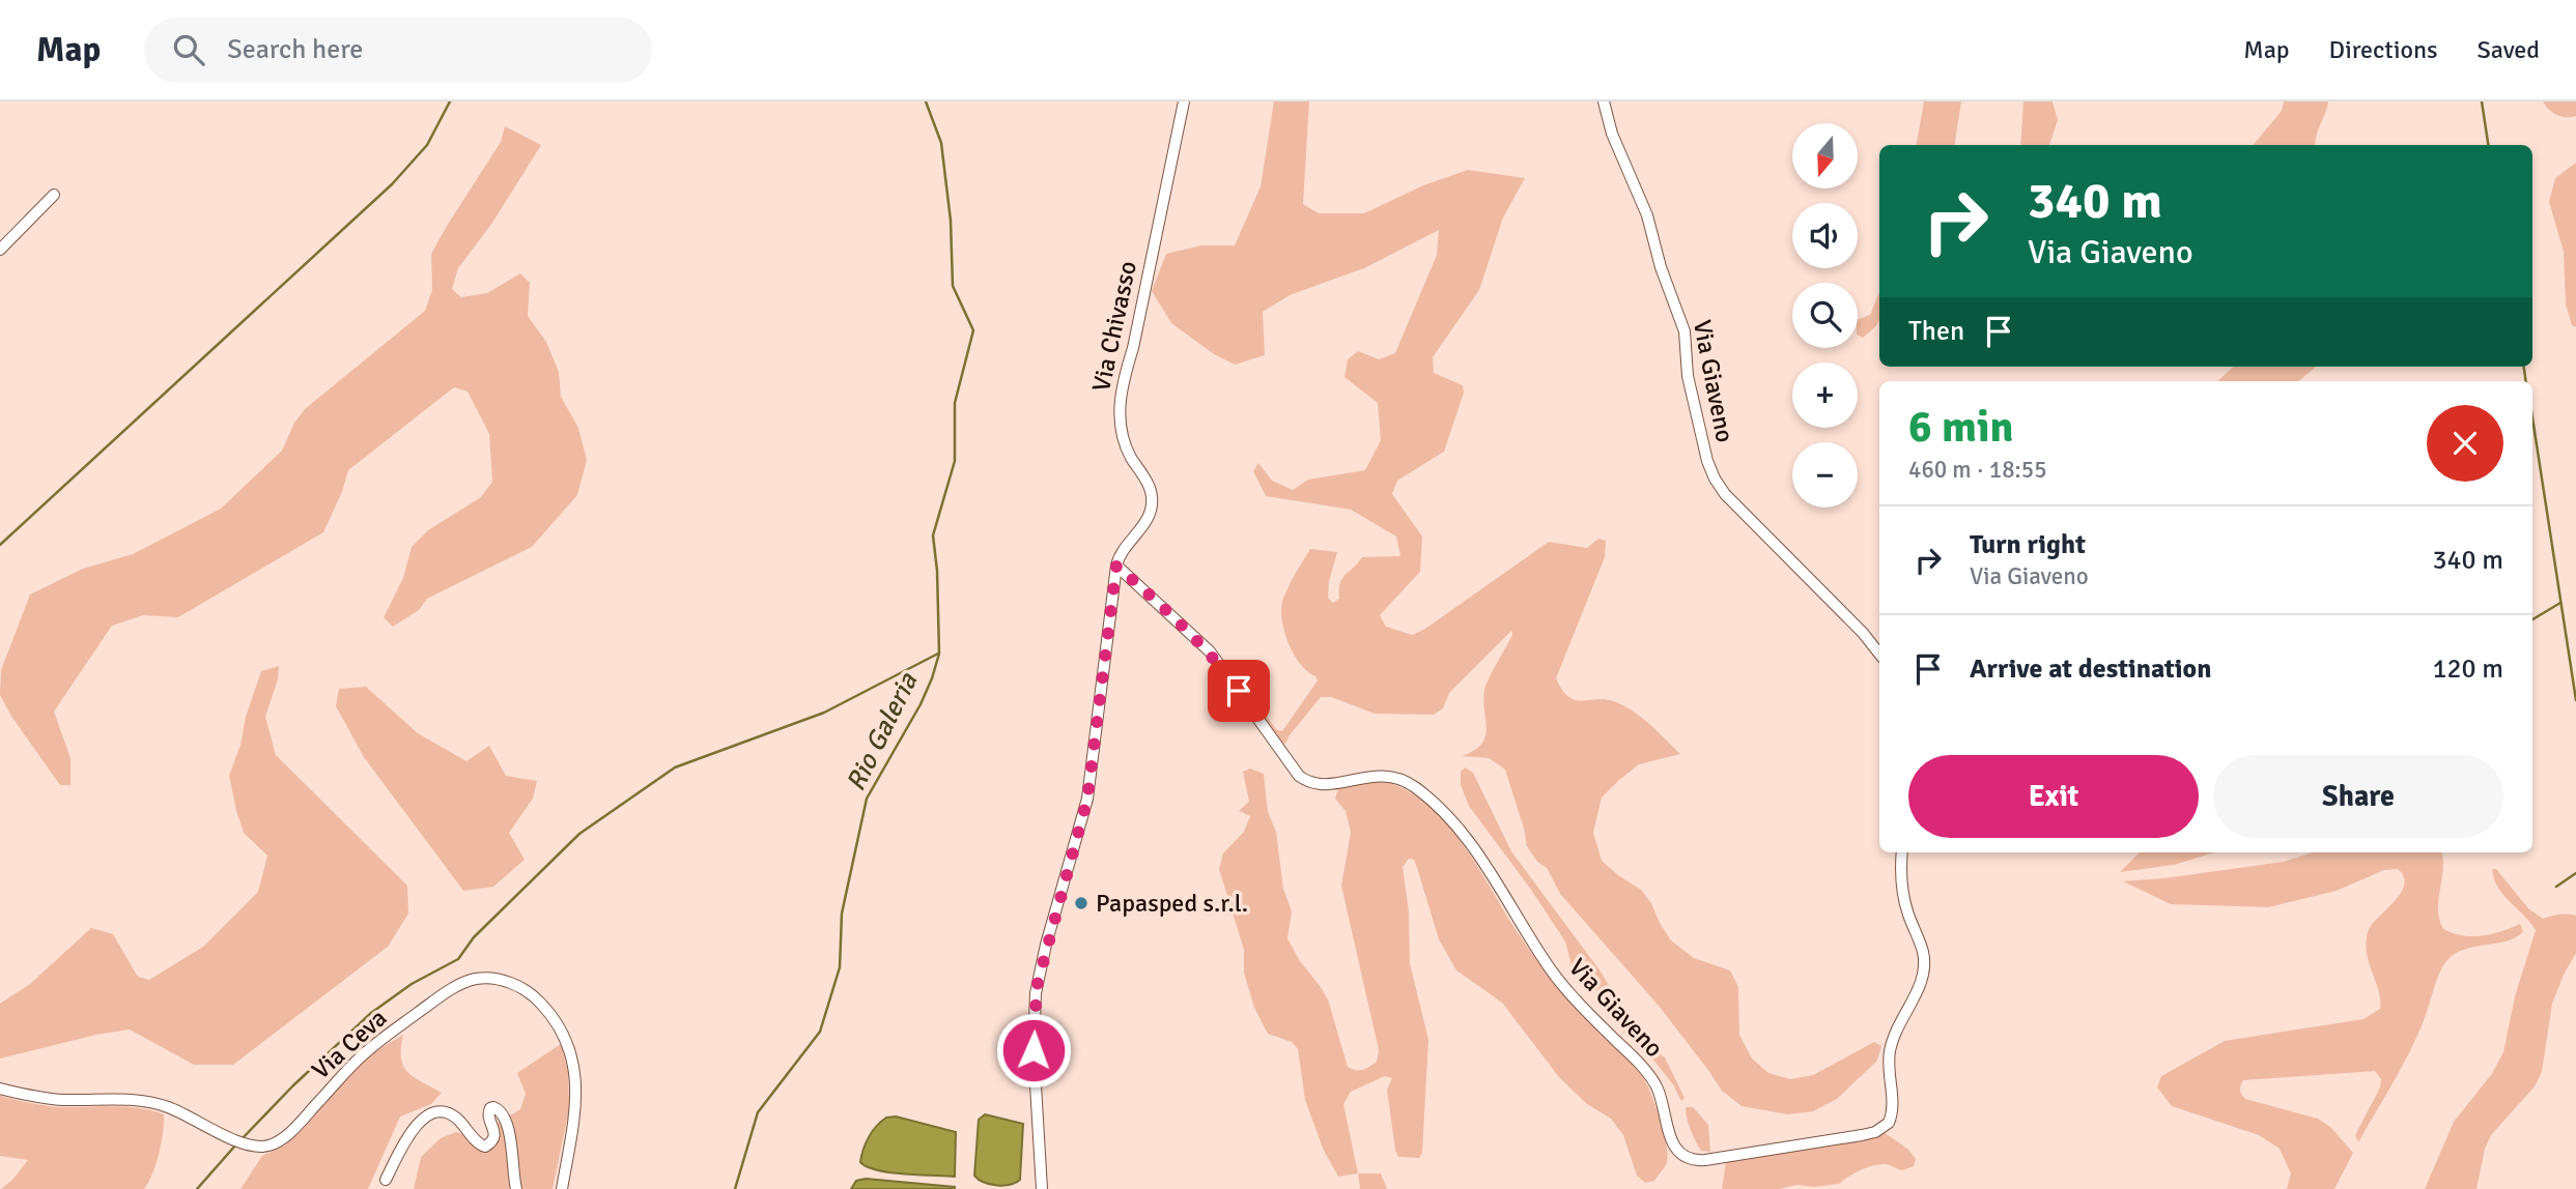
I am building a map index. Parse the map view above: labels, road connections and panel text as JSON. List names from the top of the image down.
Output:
{
  "streets": {
    "street": ["Via Chivasso", "Via Giaveno", "Via Ceva"]
  },
  "crossings": [
    ["Via Chivasso", "Via Giaveno"]
  ],
  "water": ["Rio Galeria"],
  "places": ["Papasped s.r.l."],
  "north": "bottom",
  "page": {
    "header": "Map",
    "search": "Search here",
    "nav": ["Map", "Directions", "Saved"],
    "map_buttons": ["+", "−"],
    "turn": ["340 m", "Via Giaveno"],
    "then": "Then",
    "heading": ["6 min", "460 m · 18:55"],
    "list": [
      {
        "name": "Turn right",
        "note": "Via Giaveno",
        "value": "340 m"
      },
      {
        "name": "Arrive at destination",
        "value": "120 m"
      }
    ],
    "buttons": ["Exit", "Share"]
  }
}
